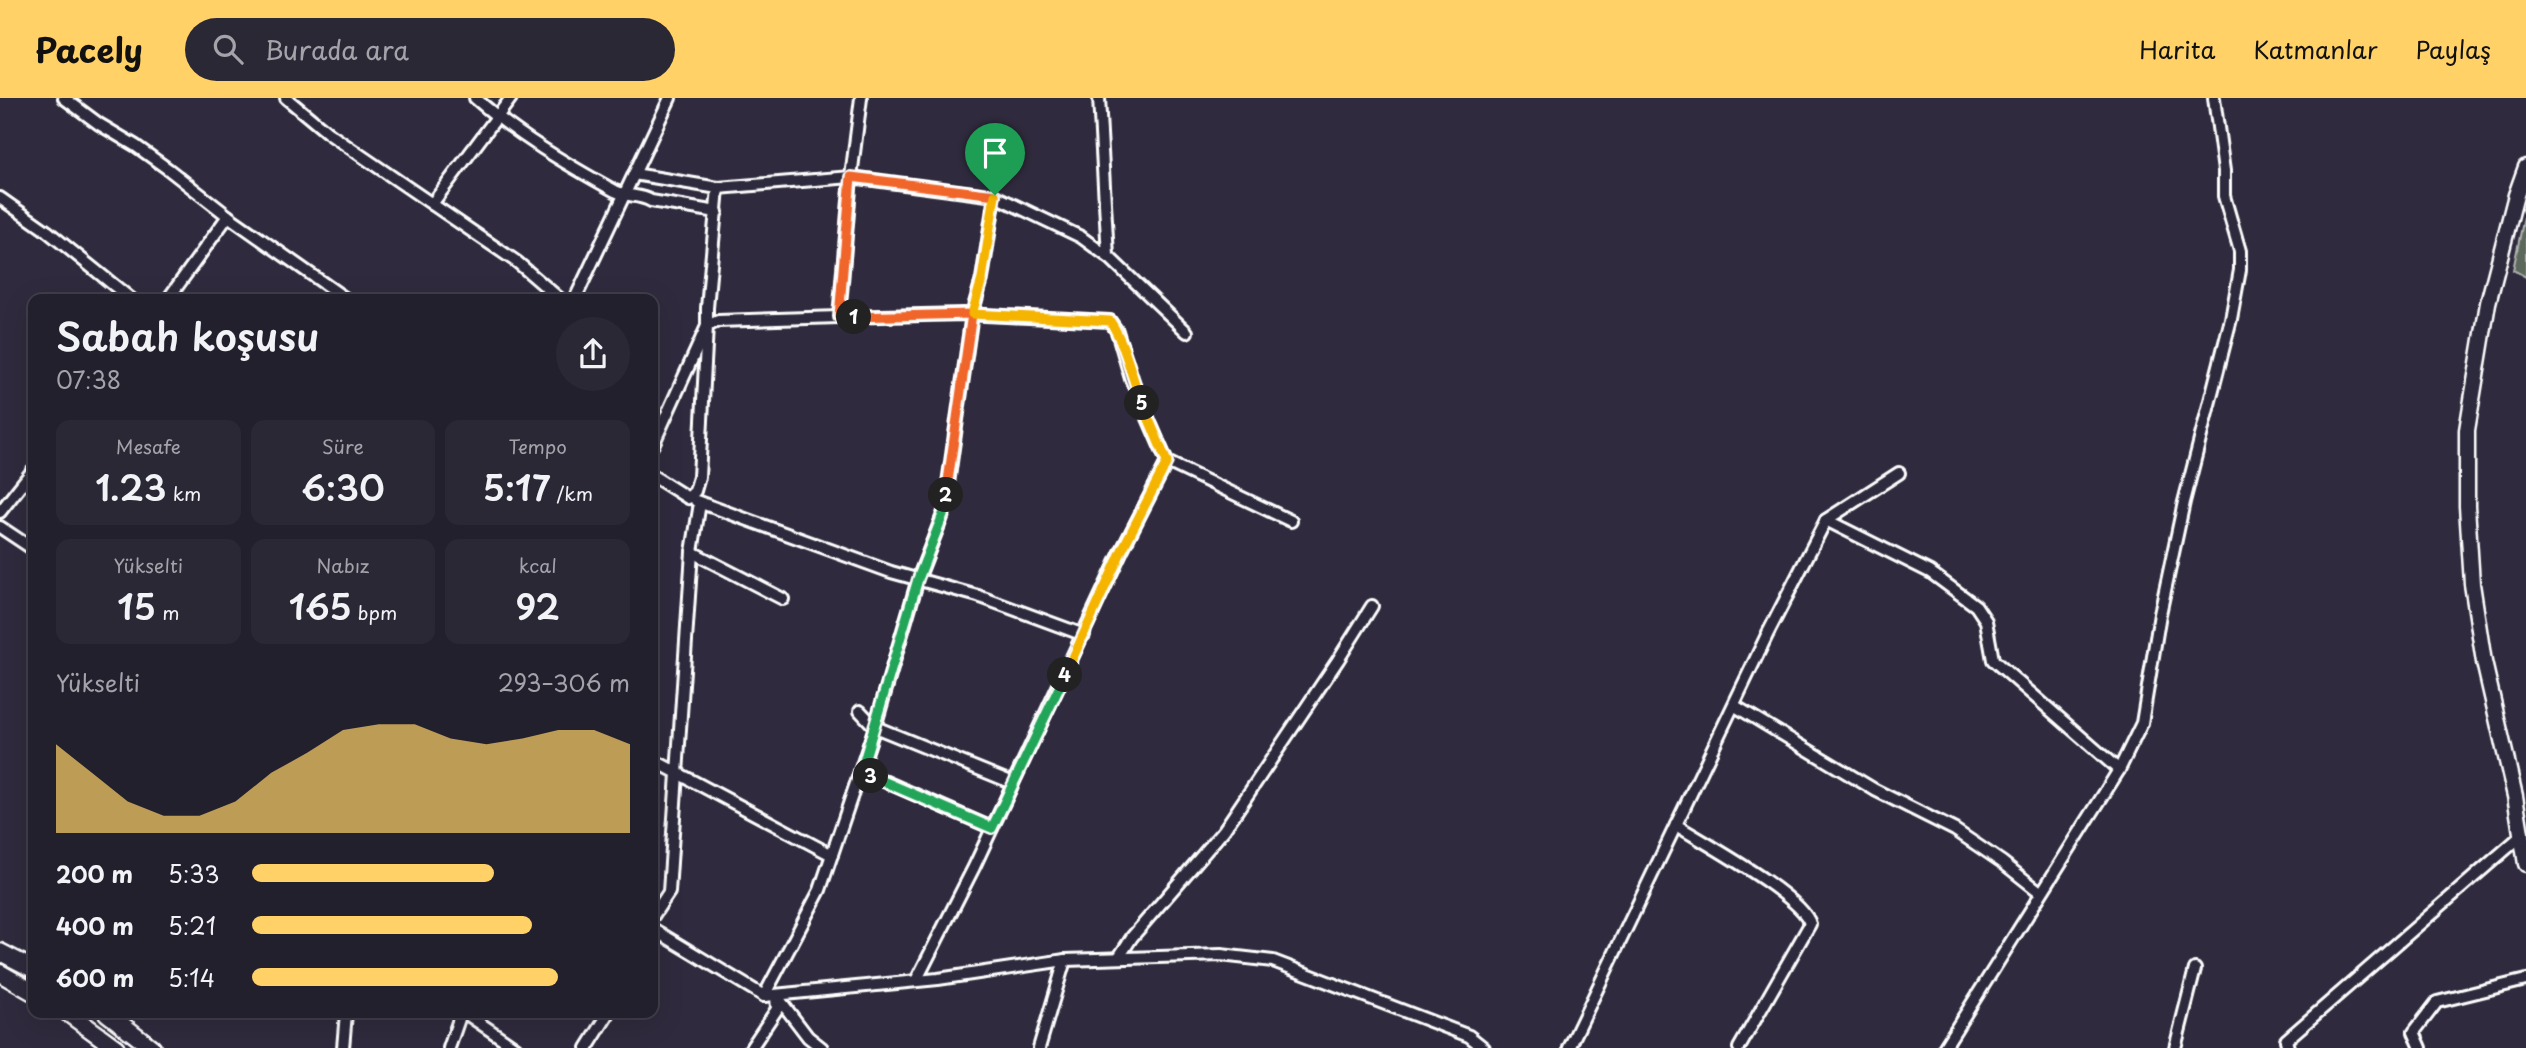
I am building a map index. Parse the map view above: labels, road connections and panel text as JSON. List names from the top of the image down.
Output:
{
  "page": {
    "header": "Pacely",
    "search": "Burada ara",
    "nav": ["Harita", "Katmanlar", "Paylaş"],
    "heading": ["Sabah koşusu", "07:38"],
    "pins": [
      "1",
      "5",
      "2",
      "4",
      "3"
    ],
    "stats": [
      ["Mesafe", "1.23 km"],
      ["Süre", "6:30"],
      ["Tempo", "5:17 /km"],
      ["Yükselti", "15 m"],
      ["Nabız", "165 bpm"],
      ["kcal", "92"]
    ],
    "chart": ["Yükselti", "293–306 m"],
    "list": [
      {
        "name": "200 m",
        "note": "5:33"
      },
      {
        "name": "400 m",
        "note": "5:21"
      },
      {
        "name": "600 m",
        "note": "5:14"
      }
    ]
  }
}
